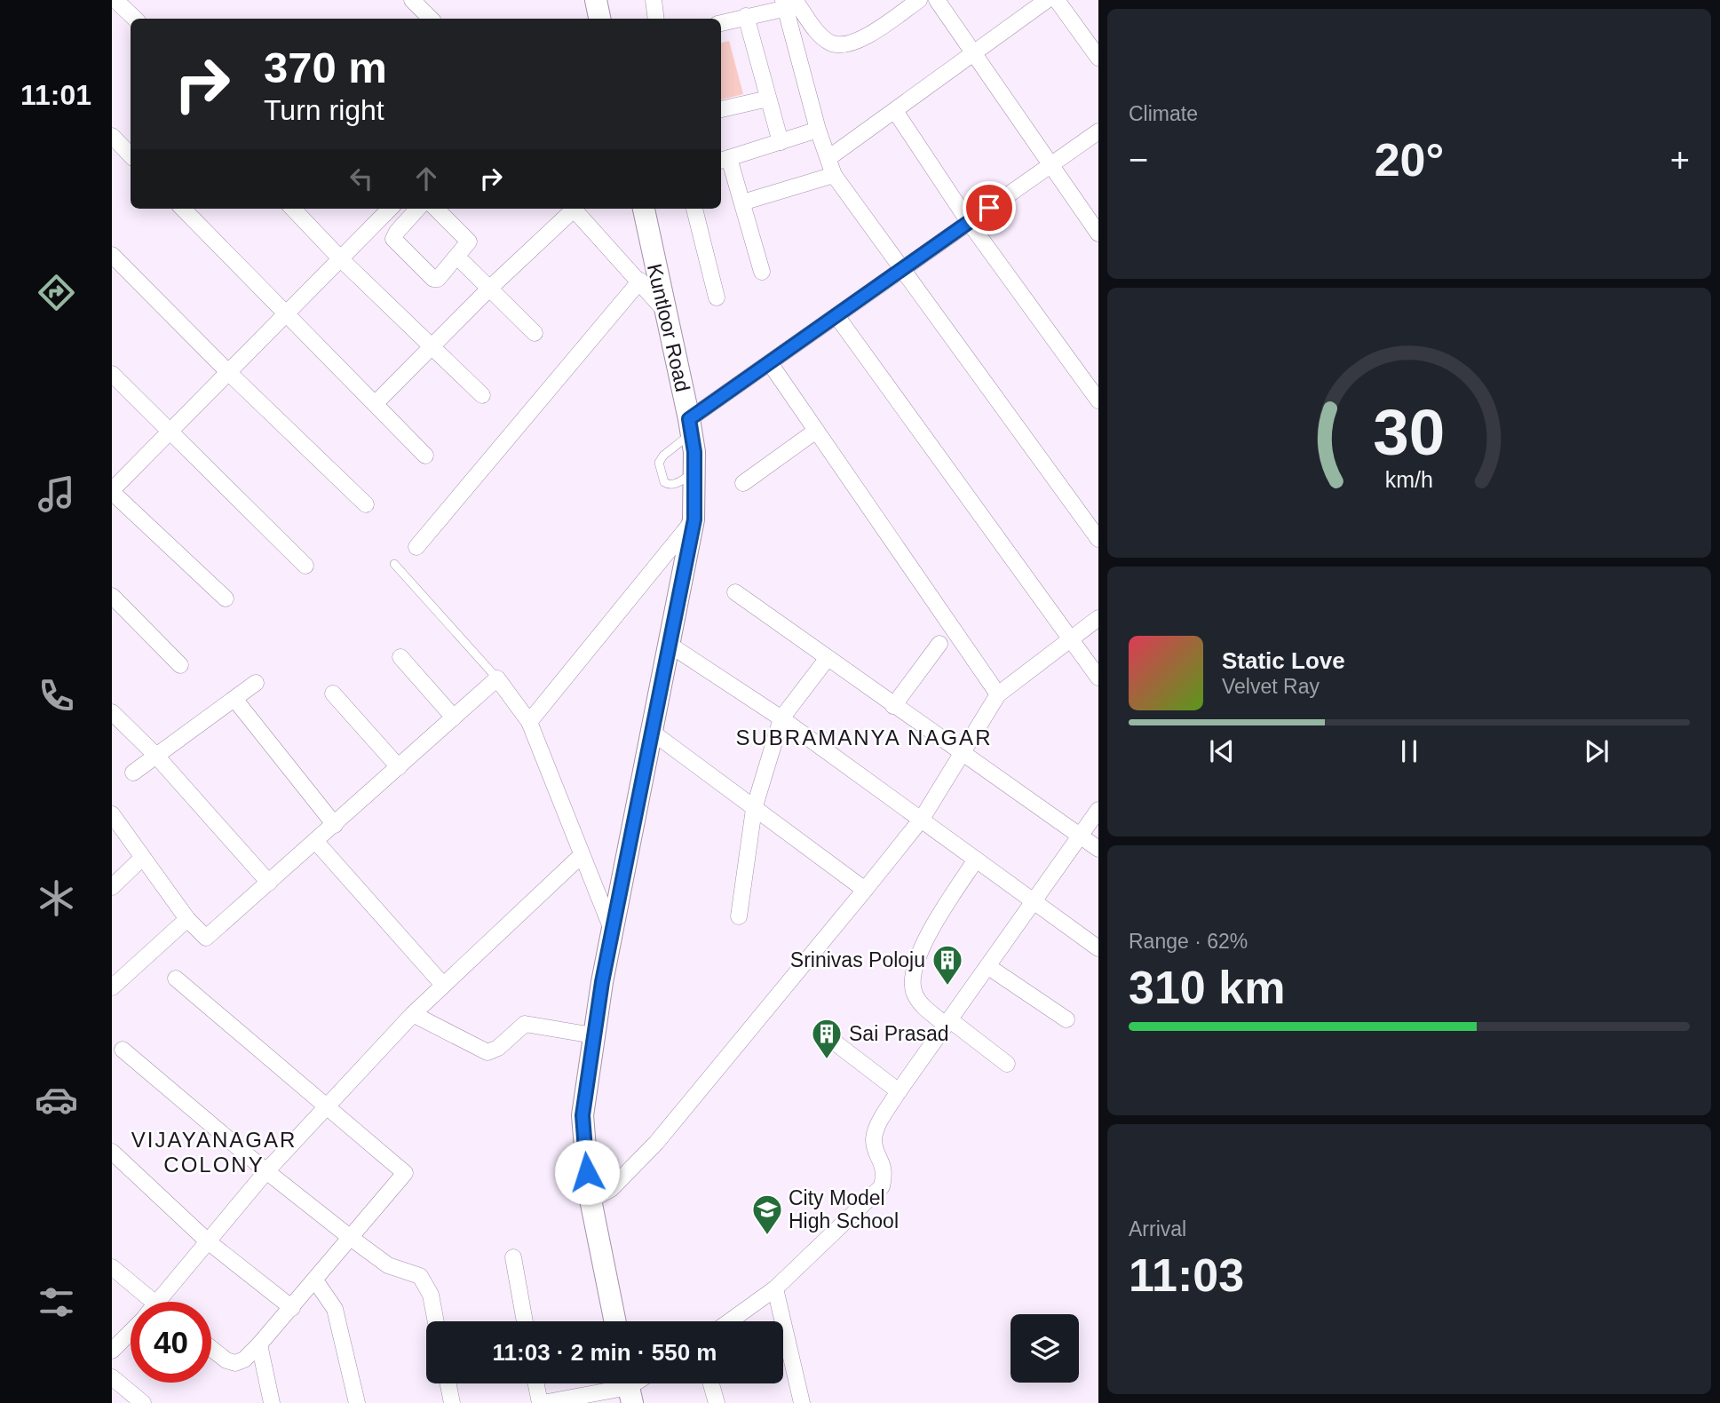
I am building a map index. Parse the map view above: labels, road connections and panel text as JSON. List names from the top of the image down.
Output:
{
  "streets": {
    "street": ["Kuntloor Road"]
  },
  "districts": ["SUBRAMANYA NAGAR", "VIJAYANAGAR COLONY"],
  "places": {
    "building": ["Srinivas Poloju", "Sai Prasad"],
    "school or university": ["City Model High School"]
  },
  "page": {
    "tabs": "11:01",
    "tile": [
      "Climate",
      ["Range · 62%", "310 km"],
      ["Arrival", "11:03"]
    ],
    "turn": ["370 m", "Turn right"],
    "heat": ["−", "20°", "+"],
    "song": ["Static Love", "Velvet Ray"],
    "limit": "40",
    "trip": "11:03 · 2 min · 550 m",
    "gauge": ["30", "km/h"]
  }
}
